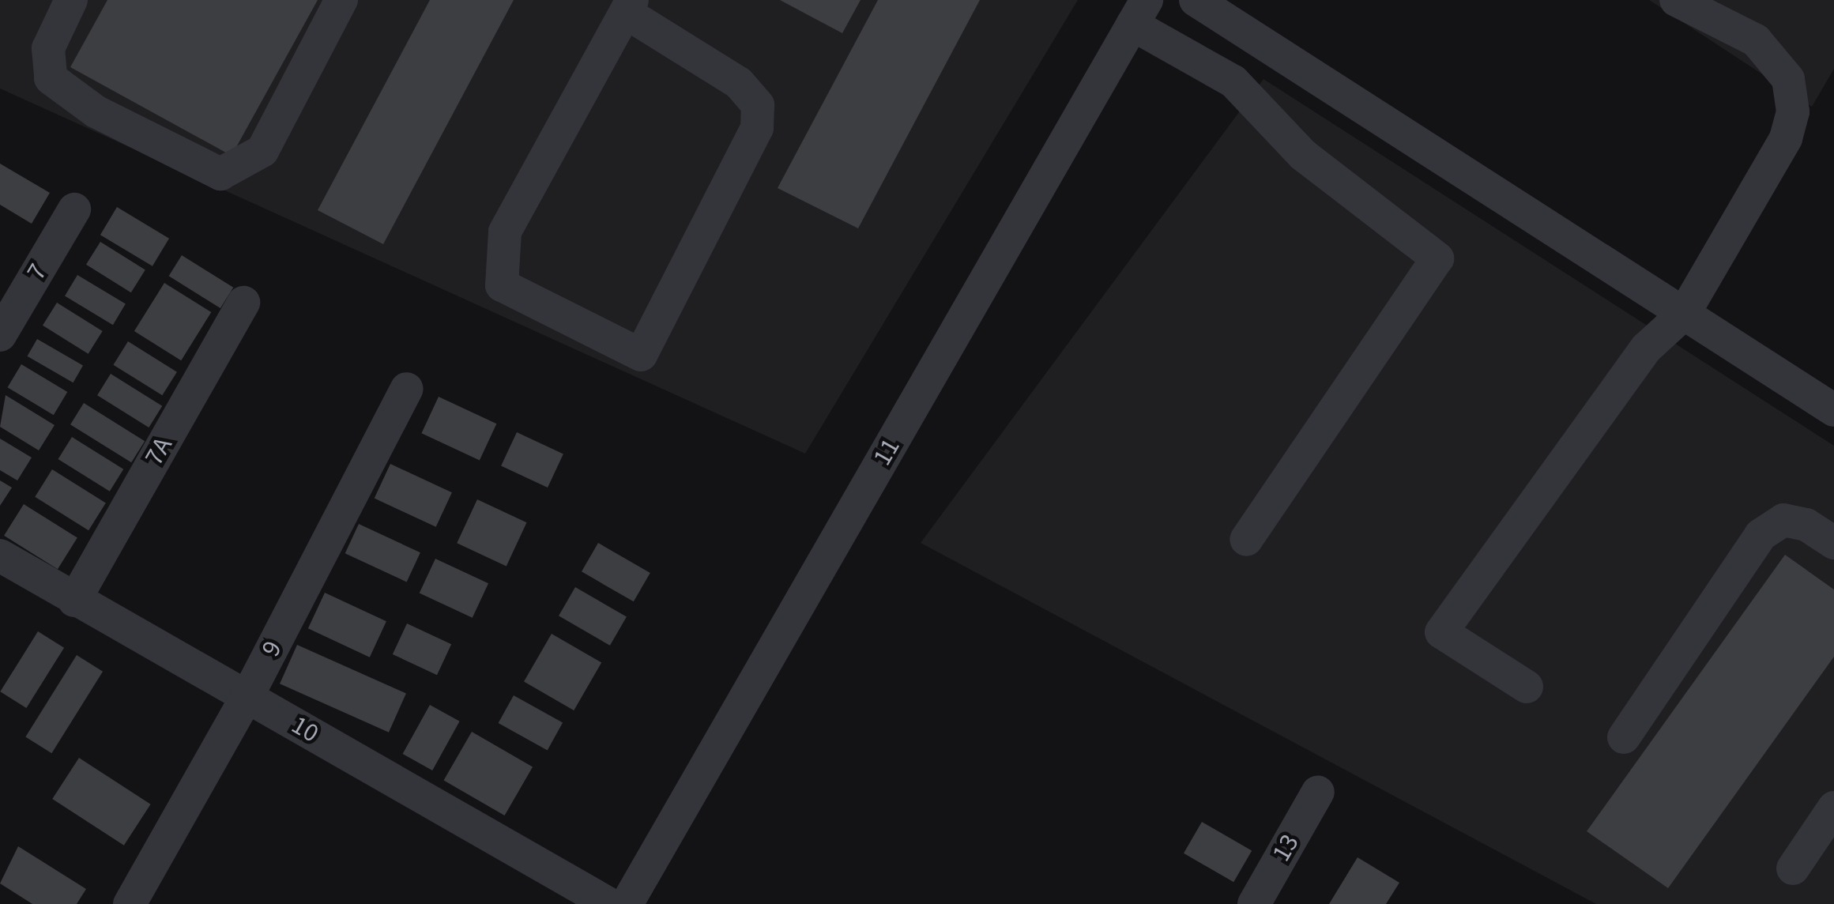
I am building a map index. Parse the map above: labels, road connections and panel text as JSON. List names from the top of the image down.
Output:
{
  "streets": {
    "street": [
      "7",
      "7A",
      "11",
      "9",
      "10",
      "13"
    ]
  },
  "crossings": [
    ["7A", "10"],
    ["9", "10"]
  ]
}
